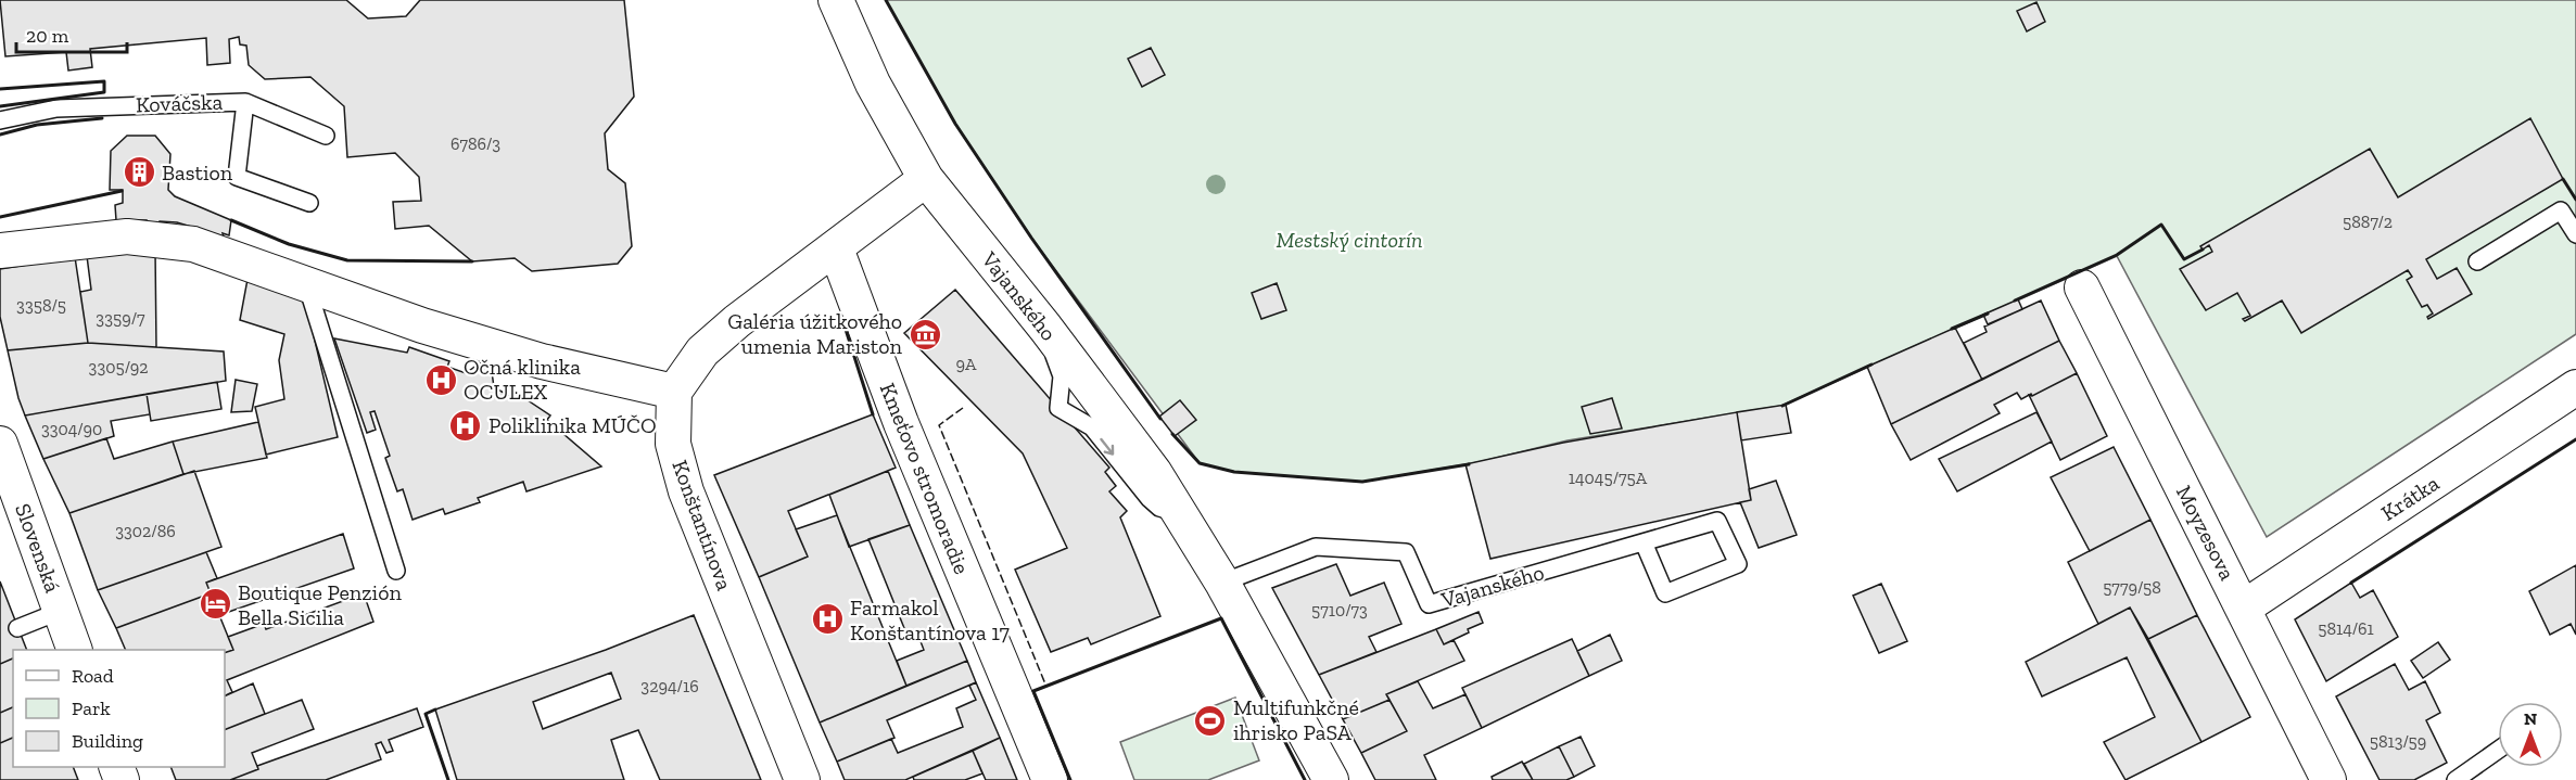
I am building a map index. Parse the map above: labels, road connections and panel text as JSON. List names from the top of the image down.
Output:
{
  "streets": {
    "street": [
      "Vajanského",
      "Kmeťovo stromoradie",
      "Krátka",
      "Konštantínova",
      "Moyzesova",
      "Slovenská"
    ],
    "lane": ["Kováčska"]
  },
  "crossings": [
    ["Krátka", "Moyzesova"]
  ],
  "parks": ["Mestský cintorín"],
  "places": {
    "building": ["Bastion"],
    "museum": ["Galéria úžitkového umenia Mariston"],
    "hospital": ["Očná klinika OCULEX", "Poliklinika MÚČO", "Farmakol Konštantínova 17"],
    "hotel": ["Boutique Penzión Bella Sicilia"],
    "sports": ["Multifunkčné ihrisko PaSA"]
  },
  "house_numbers": [
    "6786/3",
    "5887/2",
    "3358/5",
    "3359/7",
    "9A",
    "3305/92",
    "3304/90",
    "14045/75A",
    "3302/86",
    "5779/58",
    "5710/73",
    "5814/61",
    "3294/16",
    "5813/59"
  ],
  "legend": ["Road", "Park", "Building"],
  "scale_bar": "20 m",
  "north": "top"
}
